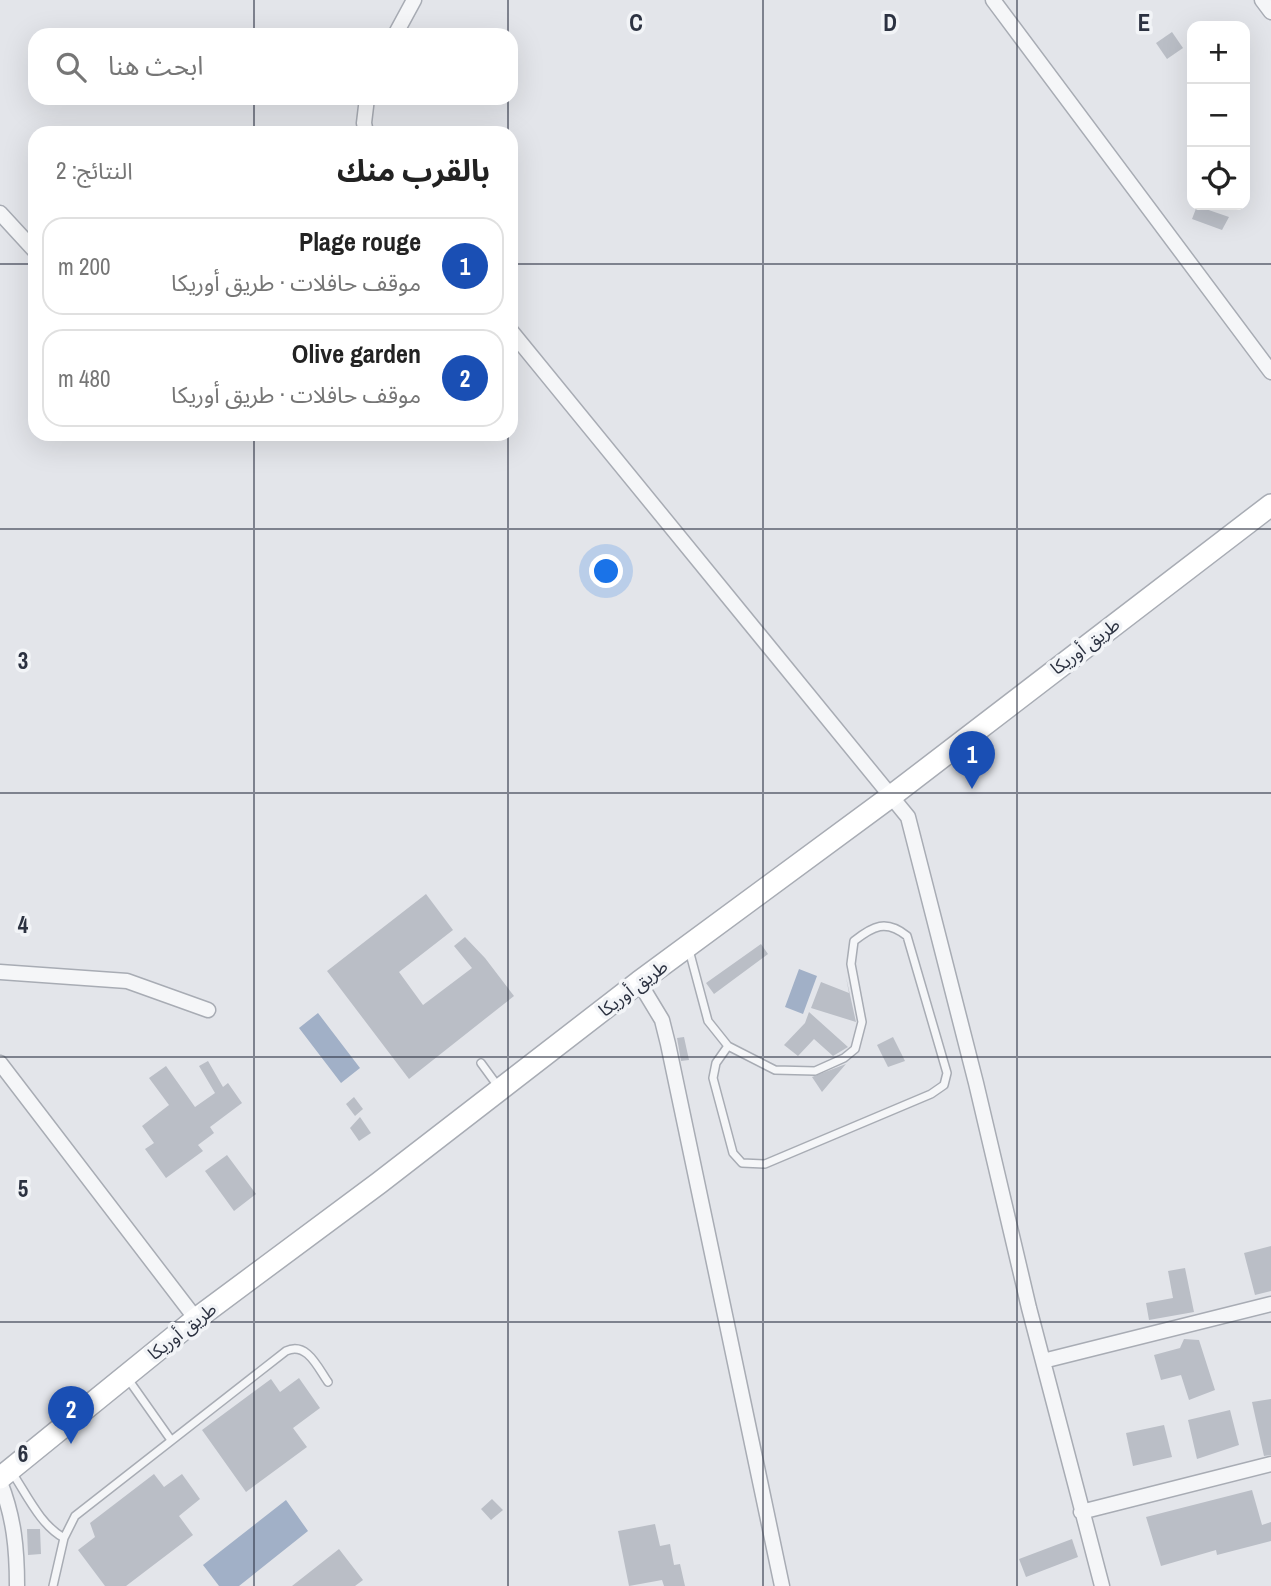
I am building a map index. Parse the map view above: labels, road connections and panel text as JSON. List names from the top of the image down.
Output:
{
  "streets": {
    "street": ["طريق أوريكا"]
  },
  "page": {
    "map_buttons": ["+", "−"],
    "search": "ابحث هنا",
    "heading": ["بالقرب منك", "النتائج: 2"],
    "list": [
      {
        "mark": "1",
        "name": "Plage rouge",
        "note": "موقف حافلات · طريق أوريكا",
        "value": "200 m"
      },
      {
        "mark": "2",
        "name": "Olive garden",
        "note": "موقف حافلات · طريق أوريكا",
        "value": "480 m"
      }
    ],
    "pins": ["1", "2"]
  },
  "grid": {
    "columns": ["C", "D", "E"],
    "rows": [
      "3",
      "4",
      "5",
      "6"
    ]
  }
}
